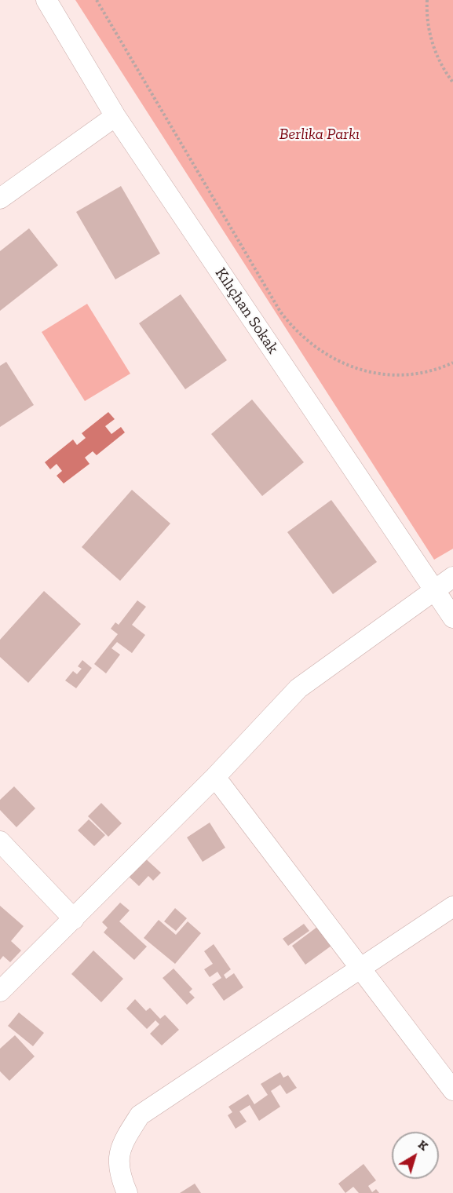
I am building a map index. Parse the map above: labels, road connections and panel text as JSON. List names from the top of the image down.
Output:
{
  "streets": {
    "street": ["Kılıçhan Sokak"]
  },
  "parks": ["Berlika Parkı"],
  "north": "top right"
}
